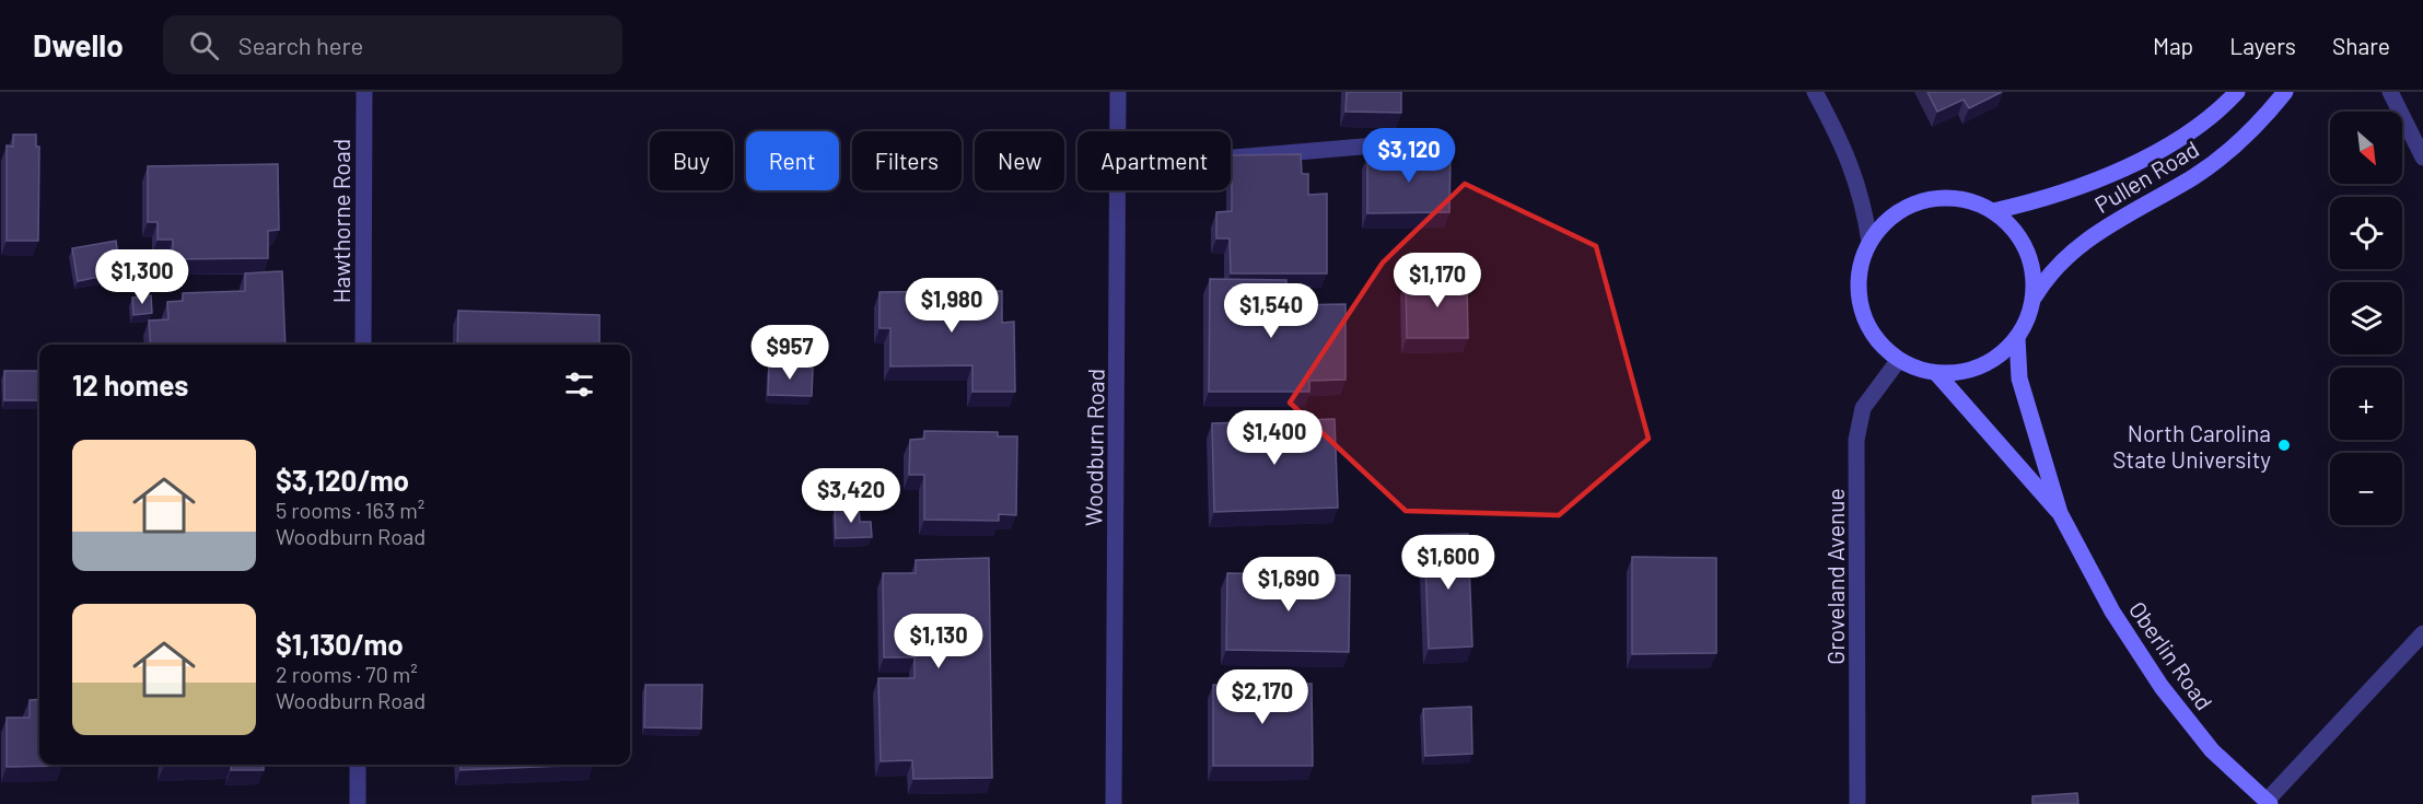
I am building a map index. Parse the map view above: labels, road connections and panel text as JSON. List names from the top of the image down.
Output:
{
  "streets": {
    "main road": ["Pullen Road", "Oberlin Road"],
    "street": ["Hawthorne Road", "Woodburn Road", "Groveland Avenue"]
  },
  "crossings": [
    ["Pullen Road", "Groveland Avenue"],
    ["Pullen Road", "Oberlin Road"],
    ["Groveland Avenue", "Oberlin Road"]
  ],
  "places": ["North Carolina State University"],
  "north": "bottom right",
  "page": {
    "header": "Dwello",
    "search": "Search here",
    "nav": ["Map", "Layers", "Share"],
    "map_buttons": ["+", "−"],
    "price": [
      "$3,120",
      "$1,300",
      "$1,170",
      "$1,980",
      "$1,540",
      "$957",
      "$1,400",
      "$3,420",
      "$1,600",
      "$1,690",
      "$1,130",
      "$2,170"
    ],
    "chip": [
      "Buy",
      "Rent",
      "Filters",
      "New",
      "Apartment"
    ],
    "heading": "12 homes",
    "list": [
      {
        "name": "$3,120/mo",
        "note": "5 rooms · 163 m² · Woodburn Road"
      },
      {
        "name": "$1,130/mo",
        "note": "2 rooms · 70 m² · Woodburn Road"
      }
    ]
  }
}
